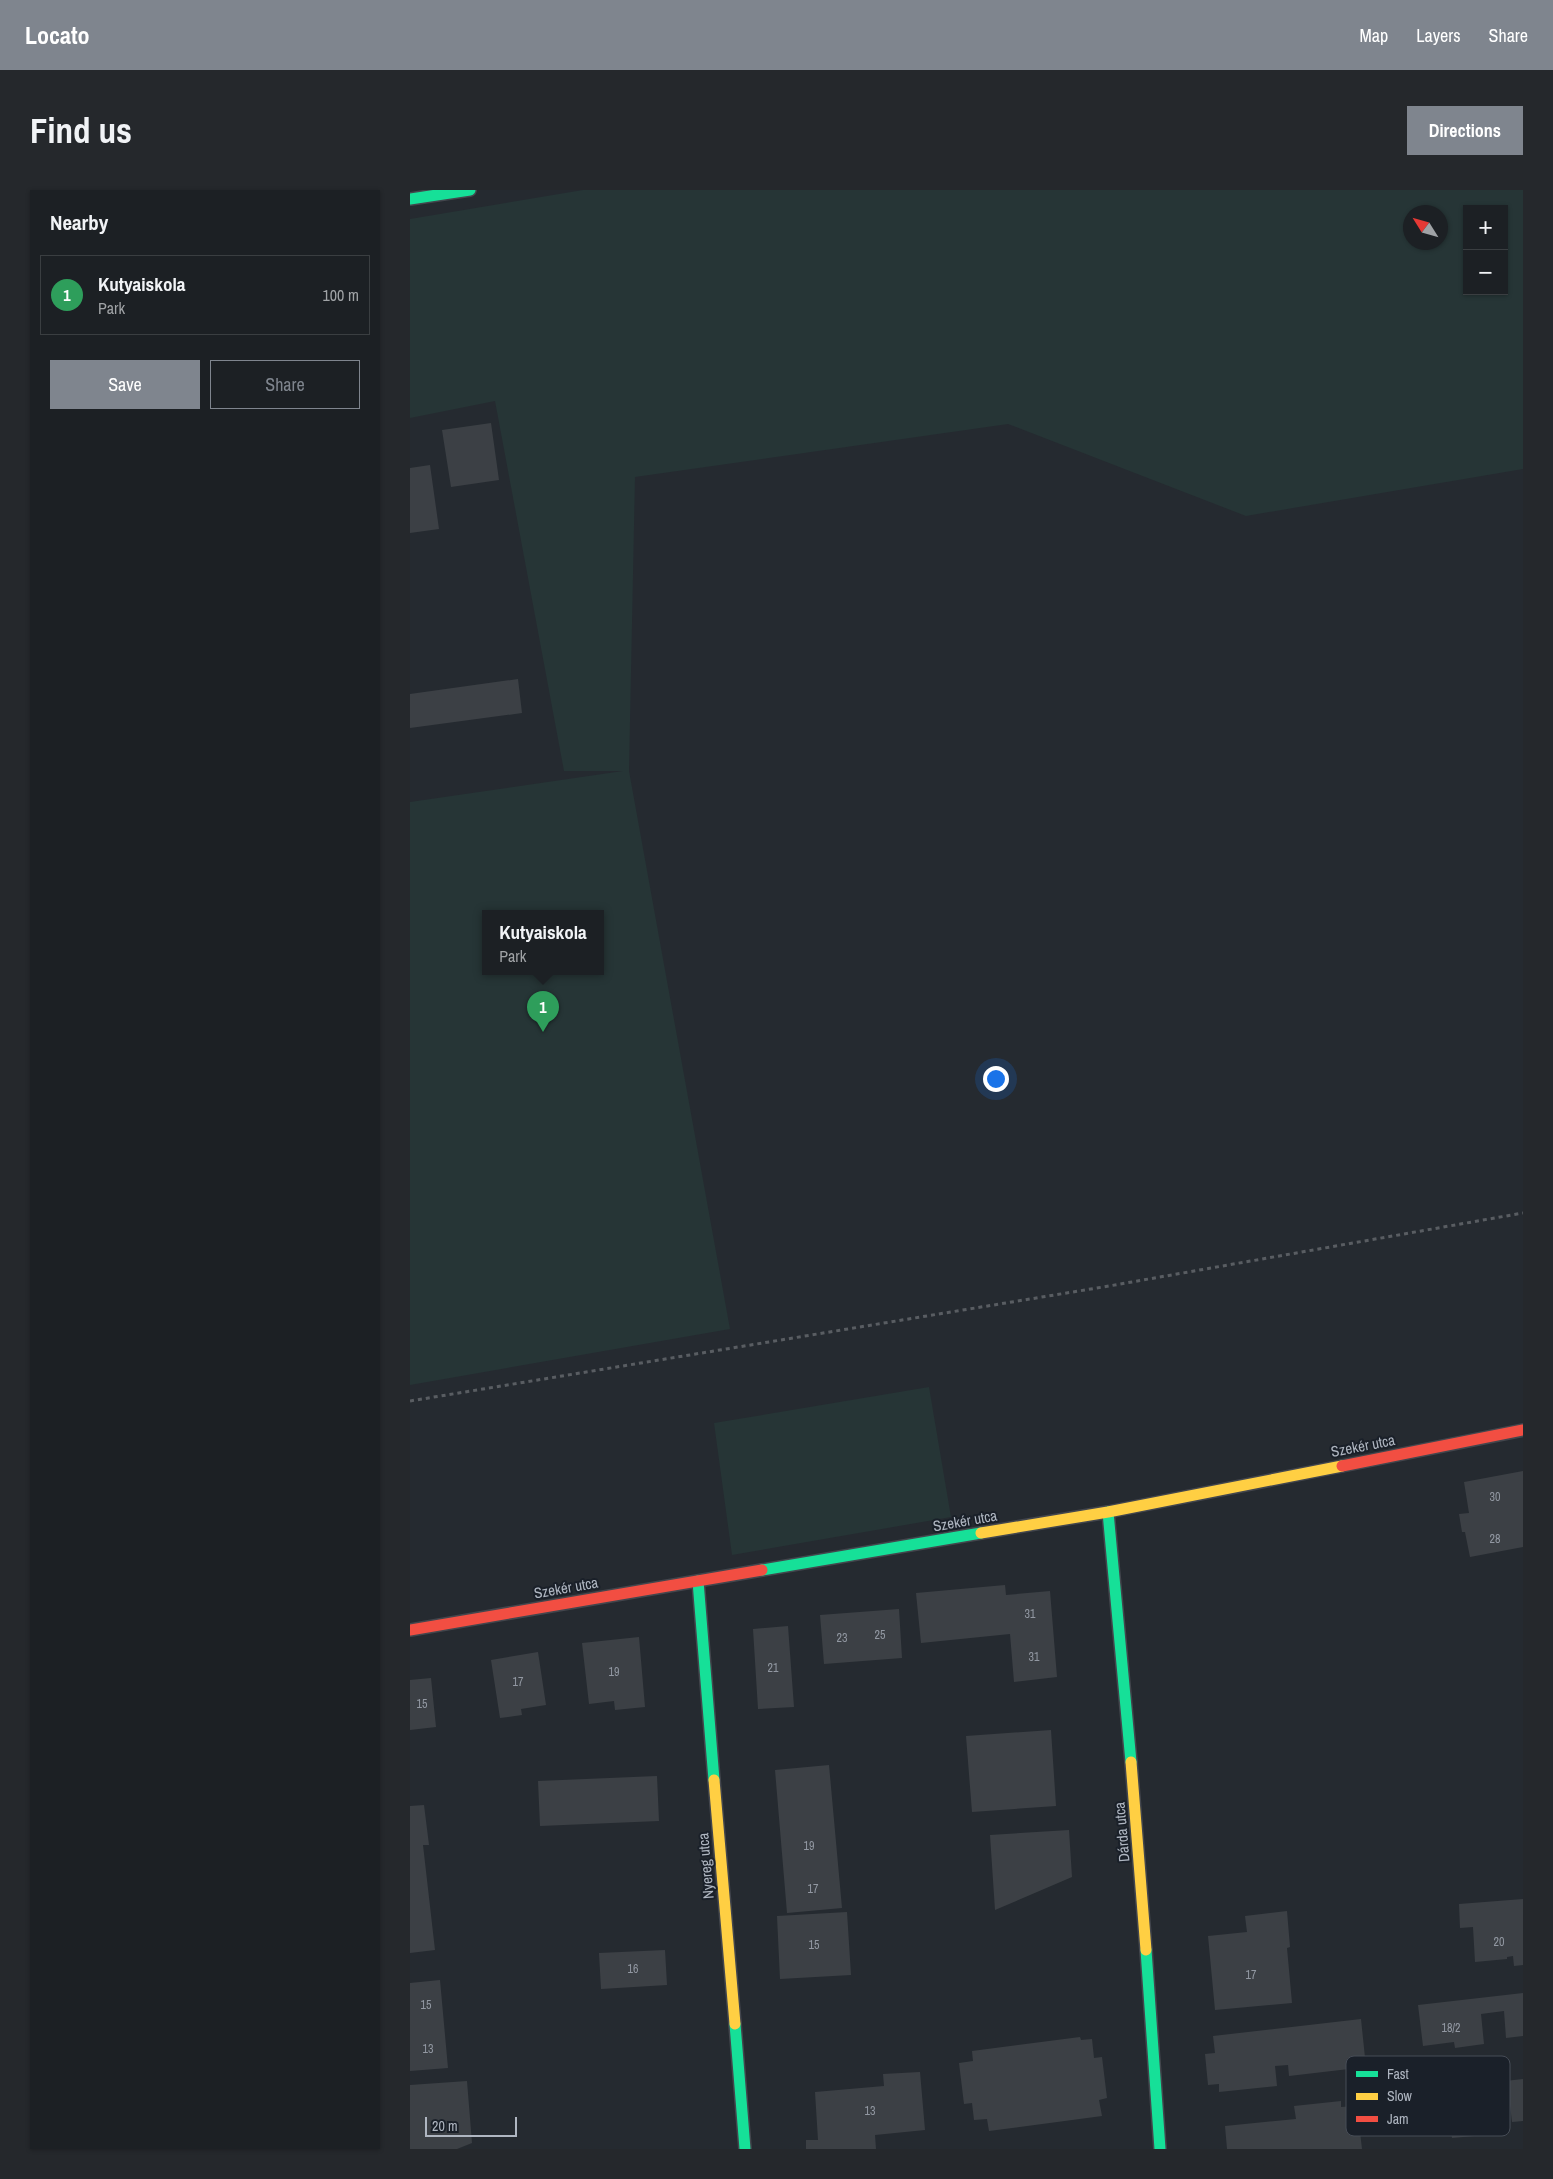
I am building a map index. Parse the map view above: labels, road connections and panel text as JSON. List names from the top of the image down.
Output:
{
  "streets": {
    "street": ["Szekér utca", "Dárda utca", "Nyereg utca"]
  },
  "crossings": [
    ["Szekér utca", "Dárda utca"],
    ["Szekér utca", "Nyereg utca"]
  ],
  "house_numbers": [
    "30",
    "28",
    "31",
    "25",
    "23",
    "31",
    "21",
    "19",
    "17",
    "15",
    "19",
    "17",
    "20",
    "15",
    "16",
    "17",
    "15",
    "18/2",
    "13",
    "13"
  ],
  "legend": ["Fast", "Slow", "Jam"],
  "scale_bar": "20 m",
  "north": "top left",
  "page": {
    "header": "Locato",
    "nav": ["Map", "Layers", "Share"],
    "buttons": [
      "Directions",
      ["Save", "Share"]
    ],
    "title": "Find us",
    "heading": "Nearby",
    "map_buttons": ["+", "−"],
    "list": [
      {
        "mark": "1",
        "name": "Kutyaiskola",
        "note": "Park",
        "value": "100 m"
      }
    ],
    "popup": ["Kutyaiskola", "Park"],
    "pins": "1",
    "scale": "20 m"
  }
}
